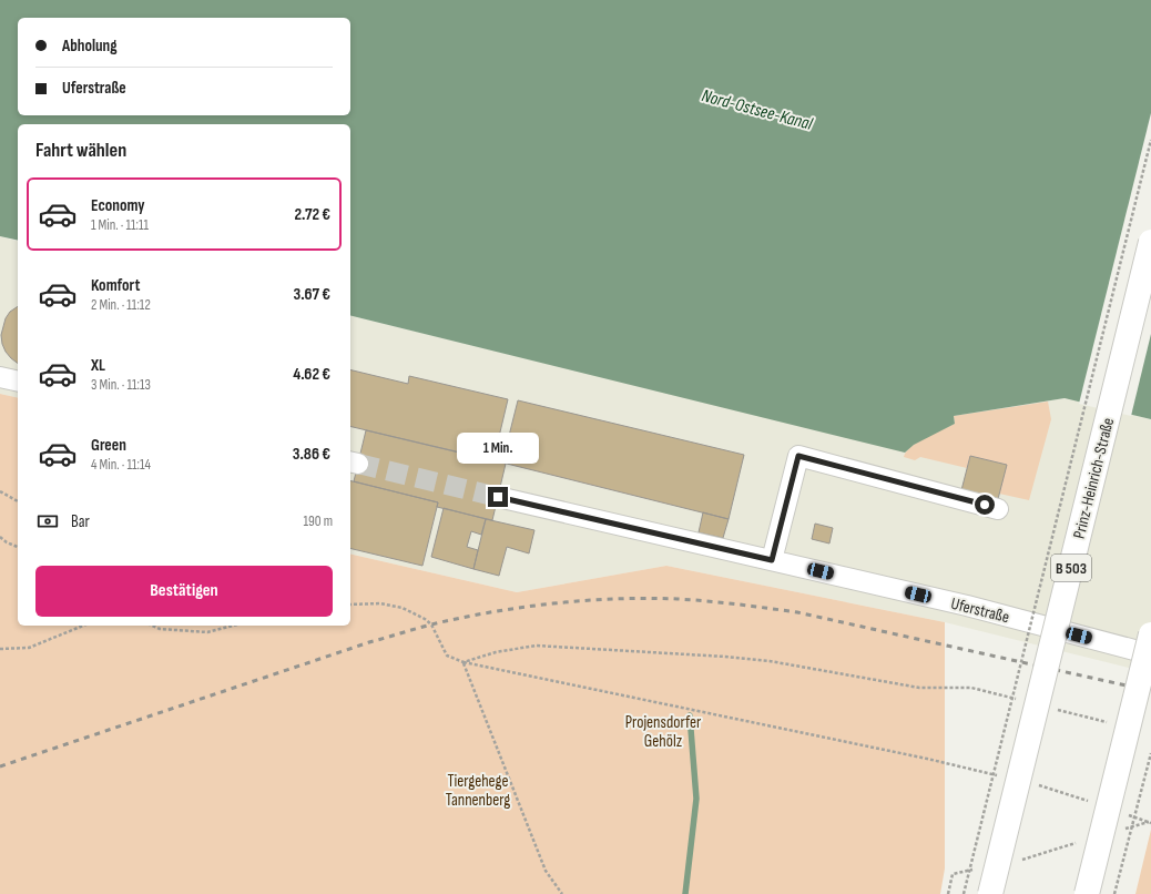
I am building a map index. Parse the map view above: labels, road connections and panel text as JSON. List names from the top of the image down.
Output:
{
  "streets": {
    "highway": ["Prinz-Heinrich-Straße", "B 503"],
    "street": ["Uferstraße"]
  },
  "water": ["Nord-Ostsee-Kanal"],
  "parks": ["Projensdorfer Gehölz", "Tiergehege Tannenberg"],
  "page": {
    "banner": ["Abholung", "Uferstraße"],
    "heading": "Fahrt wählen",
    "list": [
      {
        "name": "Economy",
        "note": "1 Min. · 11:11",
        "value": "2.72 €"
      },
      {
        "name": "Komfort",
        "note": "2 Min. · 11:12",
        "value": "3.67 €"
      },
      {
        "name": "XL",
        "note": "3 Min. · 11:13",
        "value": "4.62 €"
      },
      {
        "name": "Green",
        "note": "4 Min. · 11:14",
        "value": "3.86 €"
      }
    ],
    "bubble": "1 Min.",
    "pay": ["Bar", "190 m"],
    "buttons": "Bestätigen"
  }
}
